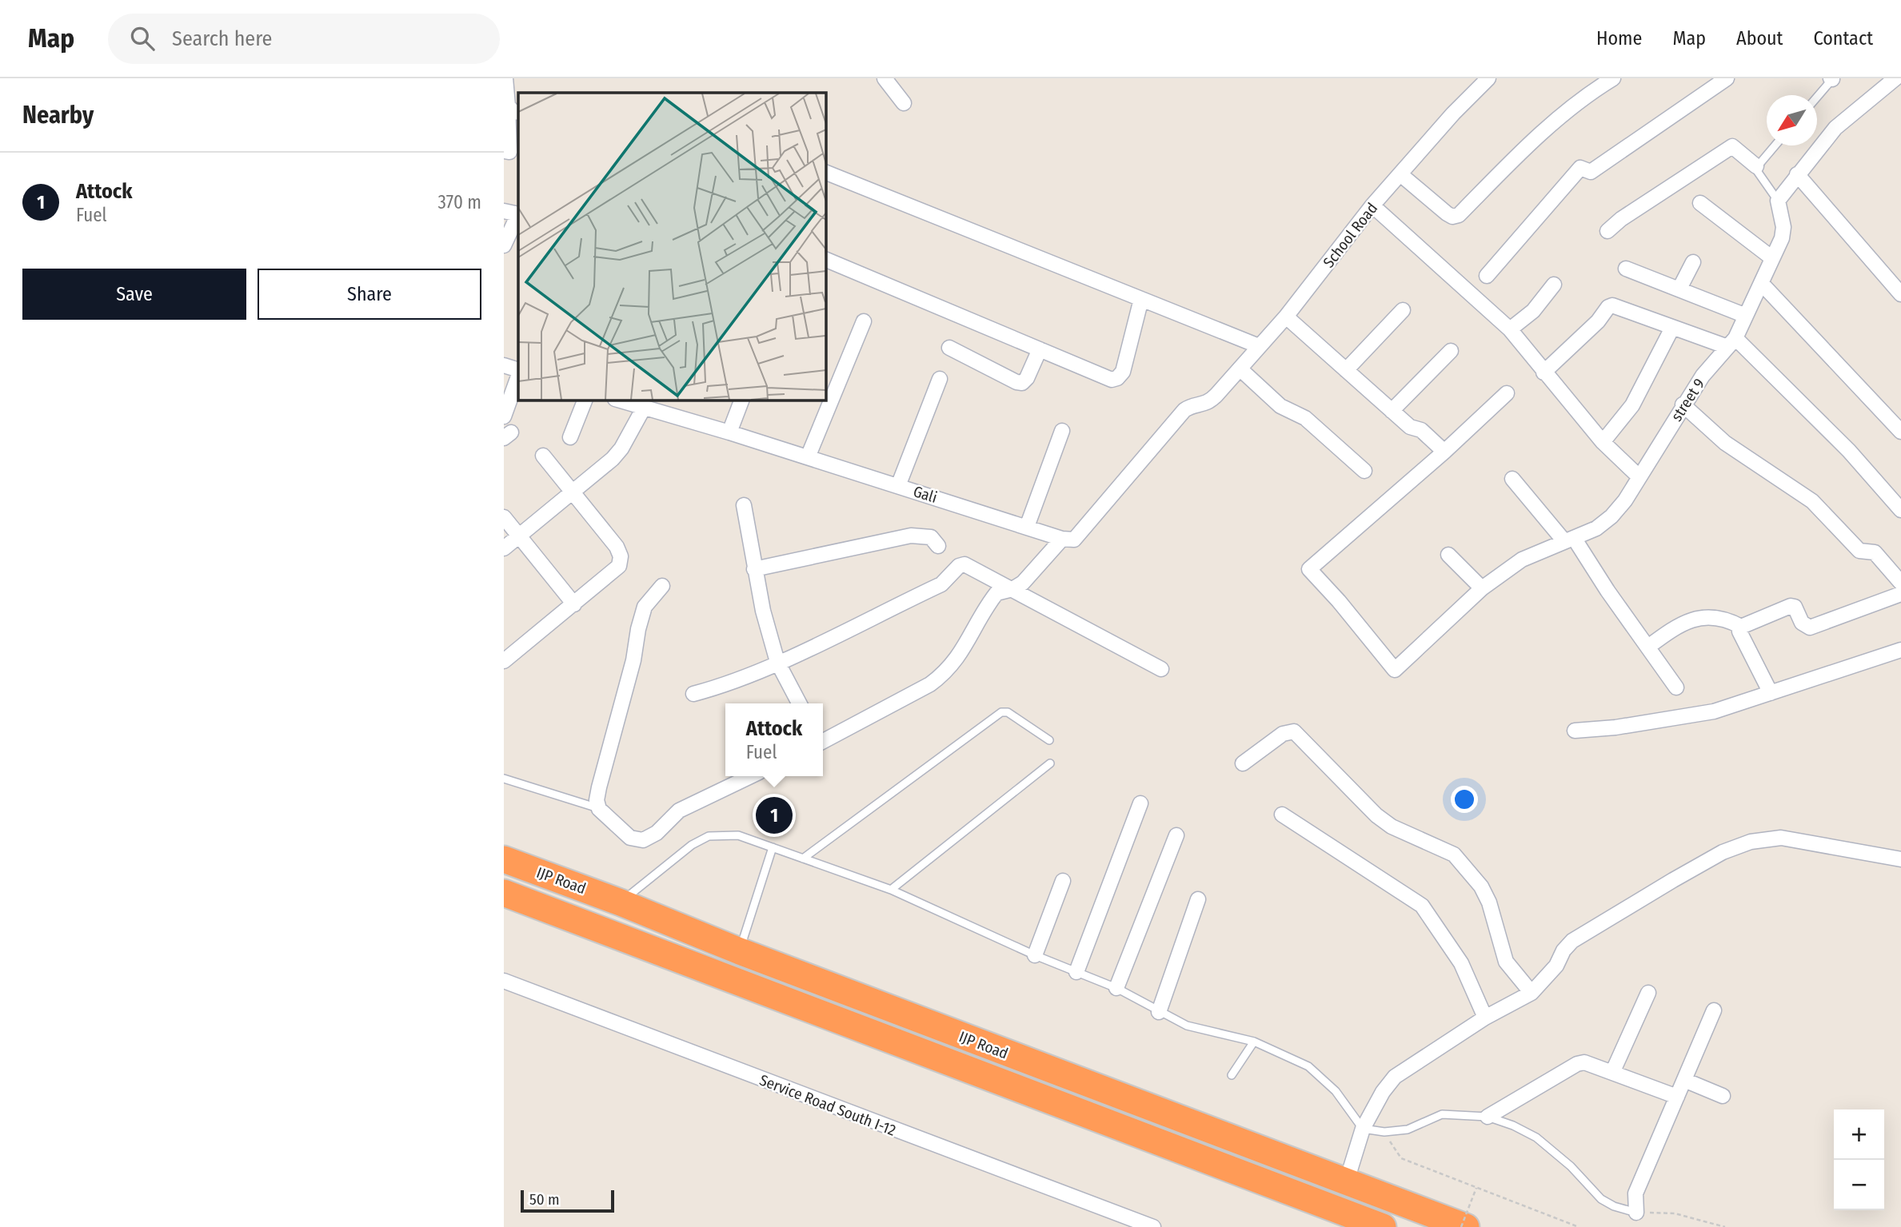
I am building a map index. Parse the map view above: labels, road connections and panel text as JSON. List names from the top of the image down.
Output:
{
  "streets": {
    "highway": ["IJP Road"],
    "street": [
      "School Road",
      "street 9",
      "Gali",
      "Service Road South I-12"
    ]
  },
  "crossings": [
    ["School Road", "Gali"]
  ],
  "scale_bar": "50 m",
  "north": "bottom left",
  "page": {
    "header": "Map",
    "search": "Search here",
    "nav": [
      "Home",
      "Map",
      "About",
      "Contact"
    ],
    "heading": "Nearby",
    "list": [
      {
        "mark": "1",
        "name": "Attock",
        "note": "Fuel",
        "value": "370 m"
      }
    ],
    "buttons": ["Save", "Share"],
    "popup": ["Attock", "Fuel"],
    "pins": "1",
    "map_buttons": ["+", "−"],
    "scale": "50 m"
  }
}
